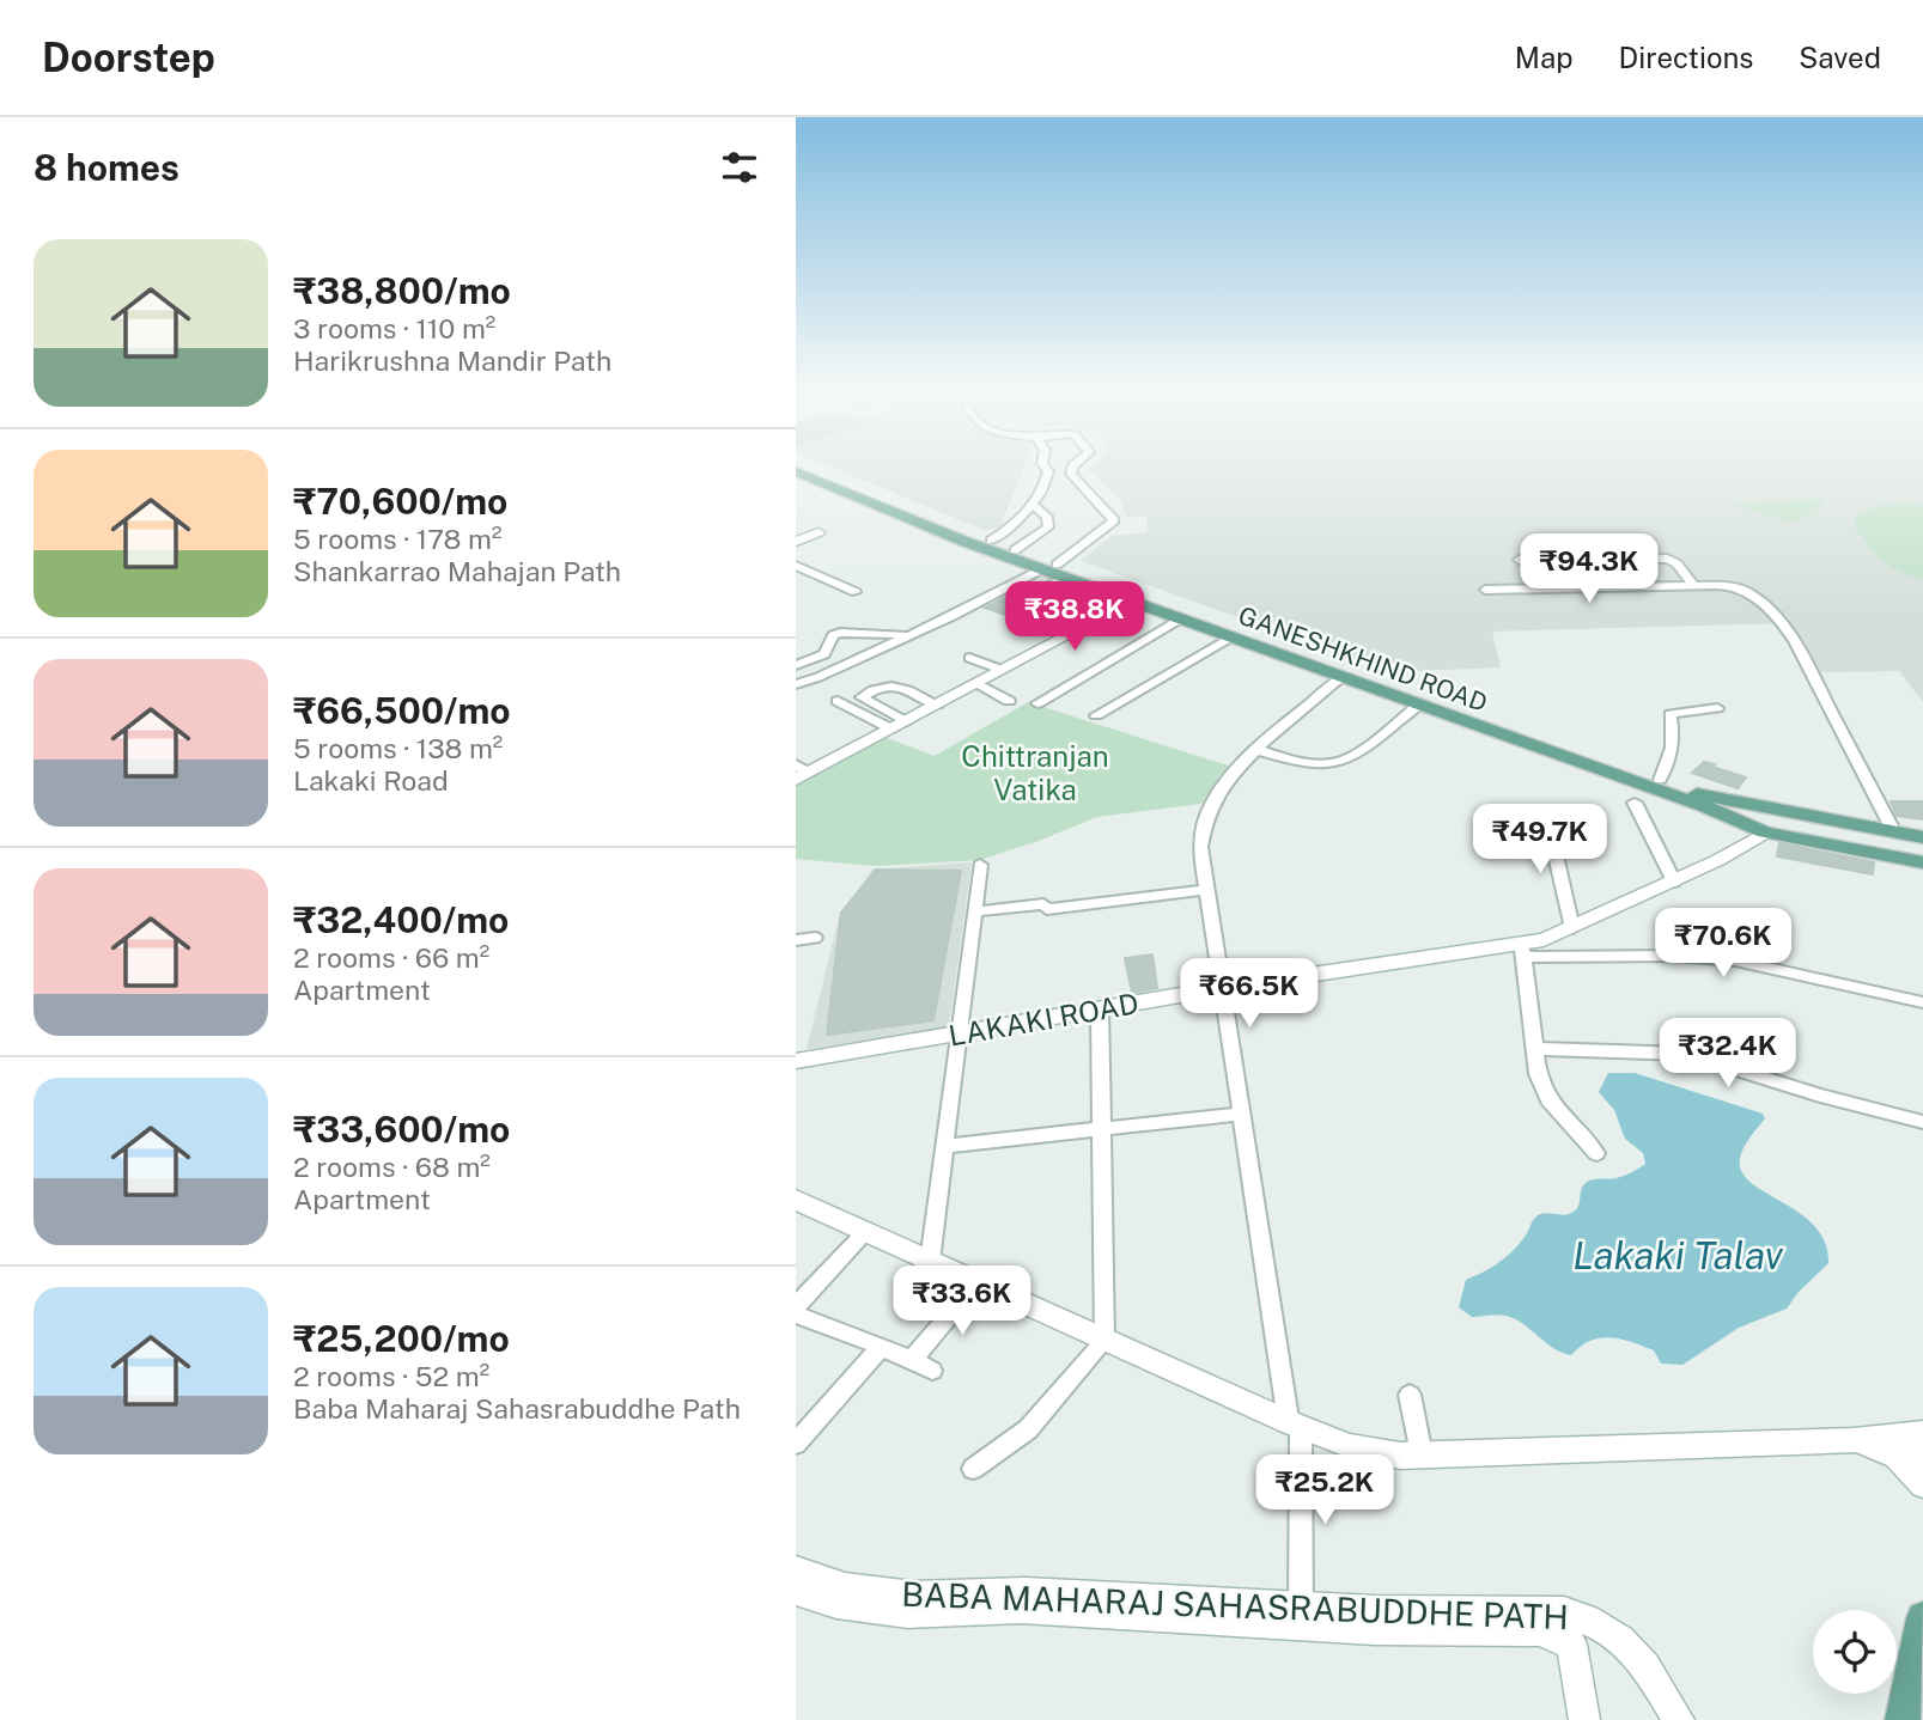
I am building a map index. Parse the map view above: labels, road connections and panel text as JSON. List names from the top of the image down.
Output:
{
  "streets": {
    "main road": ["GANESHKHIND ROAD"],
    "street": ["LAKAKI ROAD", "BABA MAHARAJ SAHASRABUDDHE PATH"]
  },
  "crossings": [
    ["GANESHKHIND ROAD", "LAKAKI ROAD"]
  ],
  "water": ["Lakaki Talav"],
  "parks": ["Chittranjan Vatika"],
  "page": {
    "header": "Doorstep",
    "nav": ["Map", "Directions", "Saved"],
    "heading": "8 homes",
    "list": [
      {
        "name": "₹38,800/mo",
        "note": "3 rooms · 110 m² · Harikrushna Mandir Path"
      },
      {
        "name": "₹70,600/mo",
        "note": "5 rooms · 178 m² · Shankarrao Mahajan Path"
      },
      {
        "name": "₹66,500/mo",
        "note": "5 rooms · 138 m² · Lakaki Road"
      },
      {
        "name": "₹32,400/mo",
        "note": "2 rooms · 66 m² · Apartment"
      },
      {
        "name": "₹33,600/mo",
        "note": "2 rooms · 68 m² · Apartment"
      },
      {
        "name": "₹25,200/mo",
        "note": "2 rooms · 52 m² · Baba Maharaj Sahasrabuddhe Path"
      }
    ],
    "price": [
      "₹94.3K",
      "₹38.8K",
      "₹49.7K",
      "₹70.6K",
      "₹66.5K",
      "₹32.4K",
      "₹33.6K",
      "₹25.2K"
    ]
  }
}
